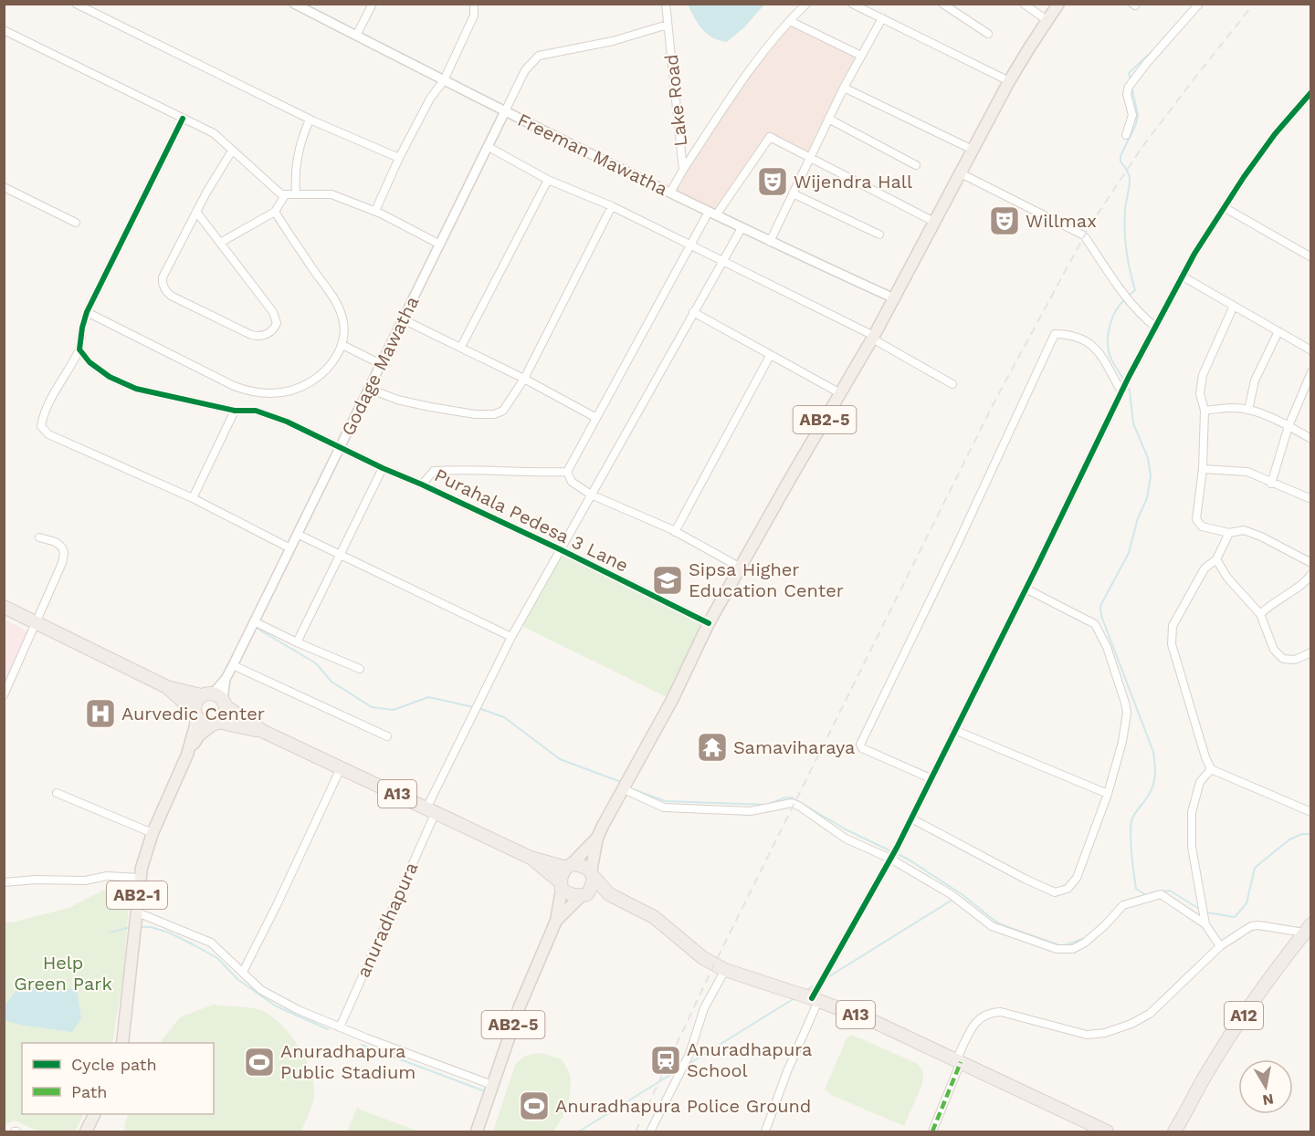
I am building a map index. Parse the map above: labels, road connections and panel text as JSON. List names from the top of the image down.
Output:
{
  "streets": {
    "highway": ["A13", "A12"],
    "main road": ["AB2-5", "AB2-1"],
    "street": [
      "Lake Road",
      "Freeman Mawatha",
      "Godage Mawatha",
      "Purahala Pedesa 3 Lane",
      "anuradhapura"
    ]
  },
  "crossings": [
    ["Lake Road", "Freeman Mawatha"],
    ["Freeman Mawatha", "Godage Mawatha"],
    ["Freeman Mawatha", "AB2-5"],
    ["Freeman Mawatha", "anuradhapura"],
    ["Godage Mawatha", "Purahala Pedesa 3 Lane"],
    ["Godage Mawatha", "A13"],
    ["Godage Mawatha", "AB2-1"],
    ["AB2-5", "Purahala Pedesa 3 Lane"],
    ["AB2-5", "A13"],
    ["Purahala Pedesa 3 Lane", "anuradhapura"],
    ["A13", "AB2-1"],
    ["A13", "anuradhapura"]
  ],
  "parks": ["Help Green Park"],
  "places": {
    "theatre": ["Wijendra Hall", "Willmax"],
    "school or university": ["Sipsa Higher Education Center"],
    "hospital": ["Aurvedic Center"],
    "temple": ["Samaviharaya"],
    "station": ["Anuradhapura School"],
    "sports": ["Anuradhapura Public Stadium", "Anuradhapura Police Ground"]
  },
  "legend": ["Cycle path", "Path"],
  "north": "bottom"
}
